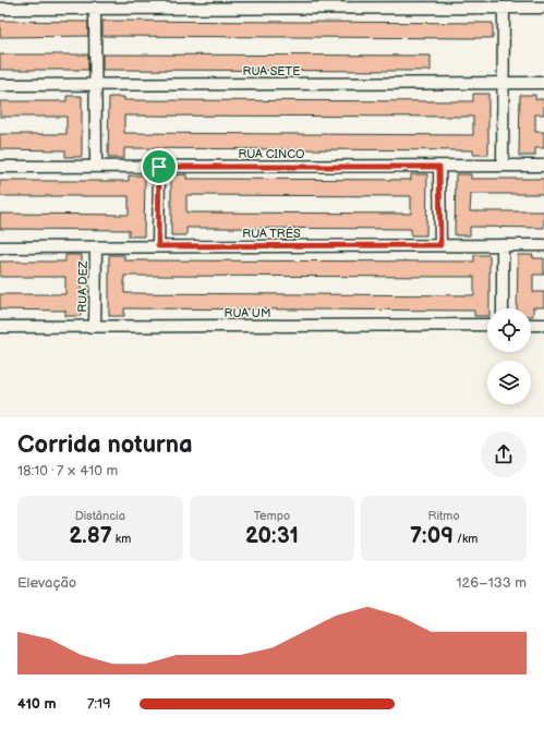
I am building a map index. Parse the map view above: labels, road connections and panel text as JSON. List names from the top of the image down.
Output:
{
  "streets": {
    "street": [
      "RUA SETE",
      "RUA CINCO",
      "RUA TRÊS",
      "RUA DEZ",
      "RUA UM"
    ]
  },
  "crossings": [
    ["RUA TRÊS", "RUA DEZ"],
    ["RUA DEZ", "RUA UM"]
  ],
  "page": {
    "heading": ["Corrida noturna", "18:10 · 7 × 410 m"],
    "stats": [
      ["Distância", "2.87 km"],
      ["Tempo", "20:31"],
      ["Ritmo", "7:09 /km"]
    ],
    "chart": ["Elevação", "126–133 m"],
    "list": [
      {
        "name": "410 m",
        "note": "7:19"
      }
    ]
  }
}
